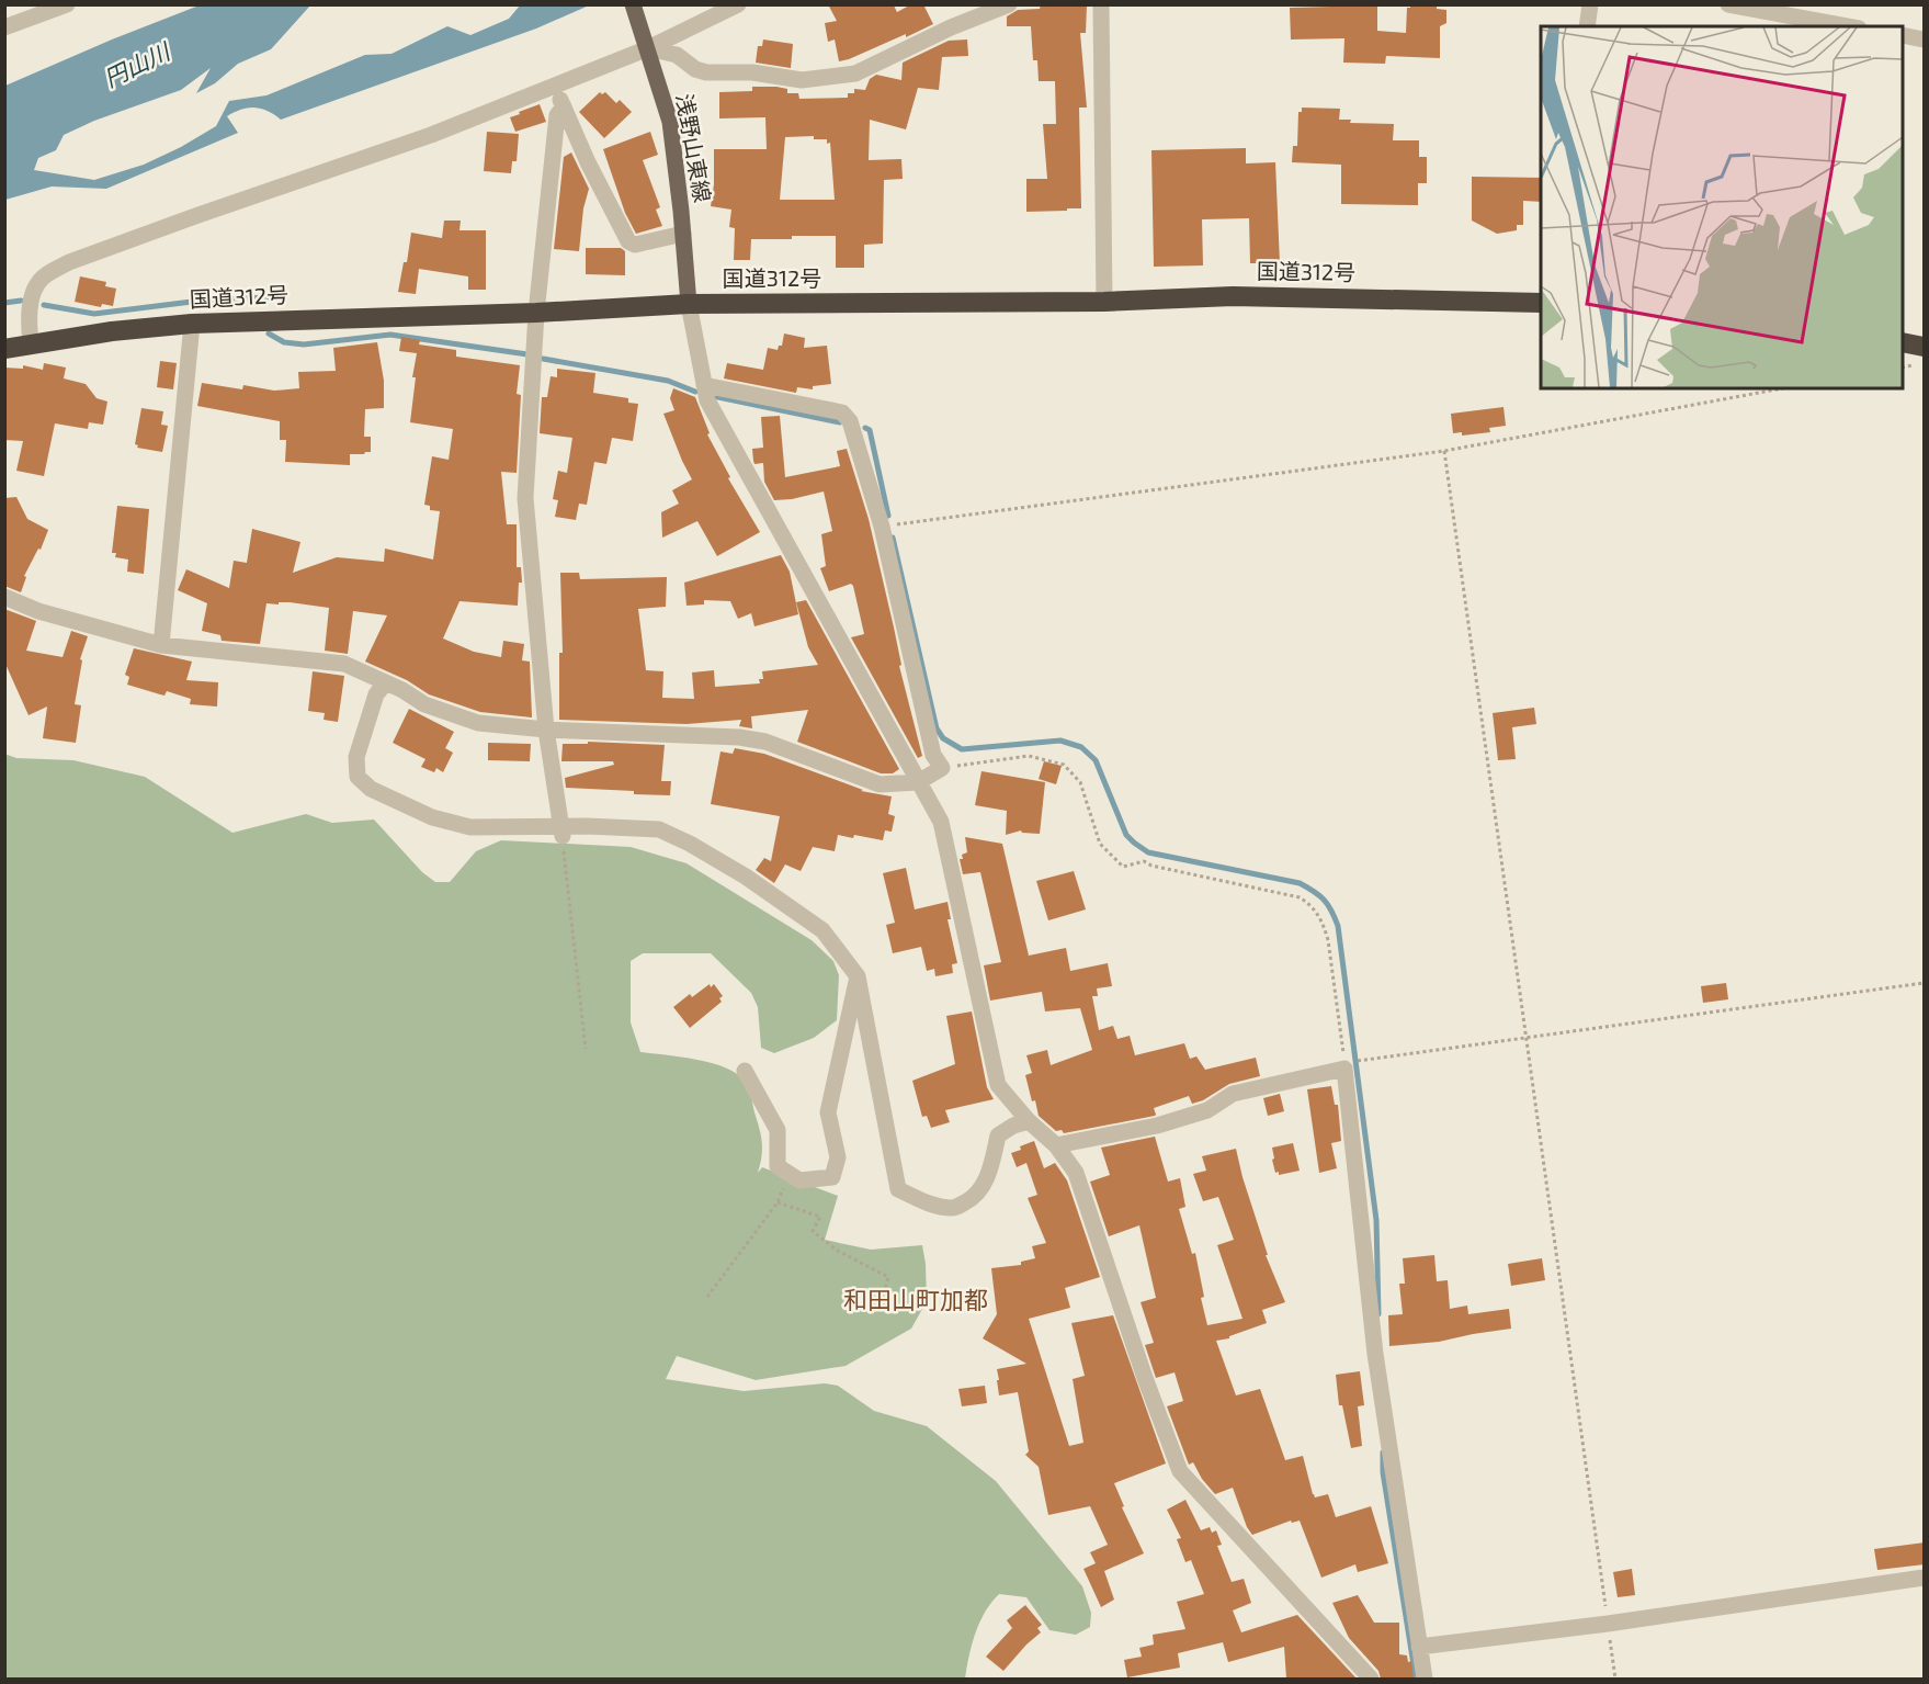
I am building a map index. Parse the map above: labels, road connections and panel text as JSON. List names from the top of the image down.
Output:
{
  "streets": {
    "highway": ["国道312号"],
    "main road": ["浅野山東線"]
  },
  "crossings": [
    ["浅野山東線", "国道312号"]
  ],
  "districts": ["和田山町加都"],
  "water": ["円山川"]
}
